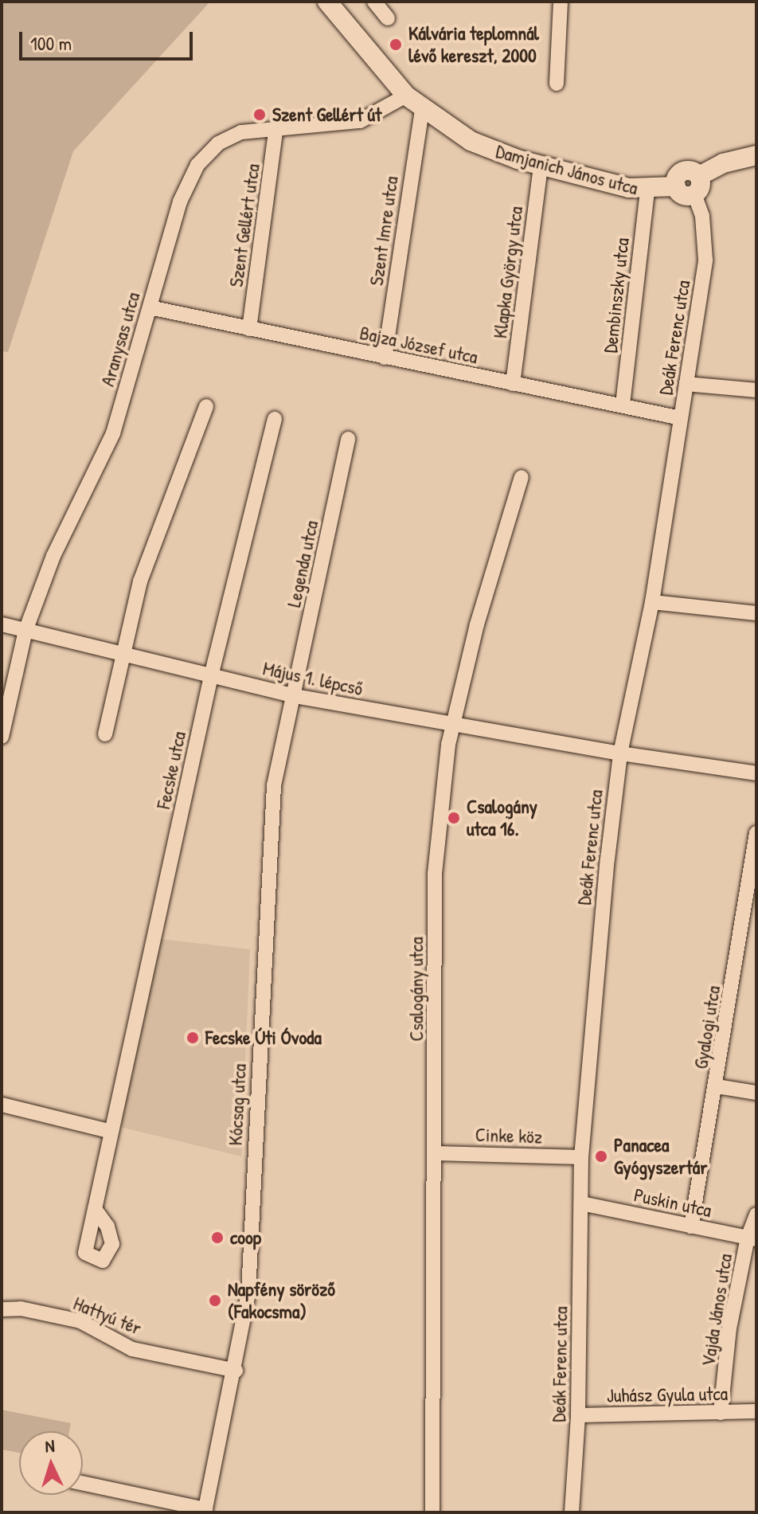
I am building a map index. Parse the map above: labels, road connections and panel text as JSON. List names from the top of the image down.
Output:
{
  "streets": {
    "main road": ["Damjanich János utca"],
    "street": [
      "Szent Gellért utca",
      "Szent Imre utca",
      "Klapka György utca",
      "Dembinszky utca",
      "Deák Ferenc utca",
      "Aranysas utca",
      "Bajza József utca",
      "Legenda utca",
      "Május 1. lépcső",
      "Fecske utca",
      "Csalogány utca",
      "Gyalogi utca",
      "Kócsag utca",
      "Cinke köz",
      "Puskin utca",
      "Vajda János utca",
      "Hattyú tér",
      "Juhász Gyula utca"
    ]
  },
  "crossings": [
    ["Damjanich János utca", "Szent Imre utca"],
    ["Damjanich János utca", "Klapka György utca"],
    ["Damjanich János utca", "Dembinszky utca"],
    ["Damjanich János utca", "Deák Ferenc utca"],
    ["Damjanich János utca", "Aranysas utca"],
    ["Szent Gellért utca", "Aranysas utca"],
    ["Szent Gellért utca", "Bajza József utca"],
    ["Szent Imre utca", "Bajza József utca"],
    ["Klapka György utca", "Bajza József utca"],
    ["Dembinszky utca", "Bajza József utca"],
    ["Deák Ferenc utca", "Bajza József utca"],
    ["Deák Ferenc utca", "Május 1. lépcső"],
    ["Deák Ferenc utca", "Cinke köz"],
    ["Deák Ferenc utca", "Puskin utca"],
    ["Deák Ferenc utca", "Juhász Gyula utca"],
    ["Aranysas utca", "Bajza József utca"],
    ["Aranysas utca", "Május 1. lépcső"],
    ["Legenda utca", "Május 1. lépcső"],
    ["Legenda utca", "Kócsag utca"],
    ["Május 1. lépcső", "Fecske utca"],
    ["Május 1. lépcső", "Csalogány utca"],
    ["Május 1. lépcső", "Kócsag utca"],
    ["Csalogány utca", "Cinke köz"],
    ["Gyalogi utca", "Puskin utca"],
    ["Kócsag utca", "Hattyú tér"],
    ["Puskin utca", "Vajda János utca"],
    ["Vajda János utca", "Juhász Gyula utca"]
  ],
  "places": [
    "Kálvária teplomnál lévő kereszt, 2000",
    "Szent Gellért út",
    "Csalogány utca 16.",
    "Fecske Úti Óvoda",
    "Panacea Gyógyszertár",
    "coop",
    "Napfény söröző (Fakocsma)"
  ],
  "scale_bar": "100 m",
  "north": "top"
}
